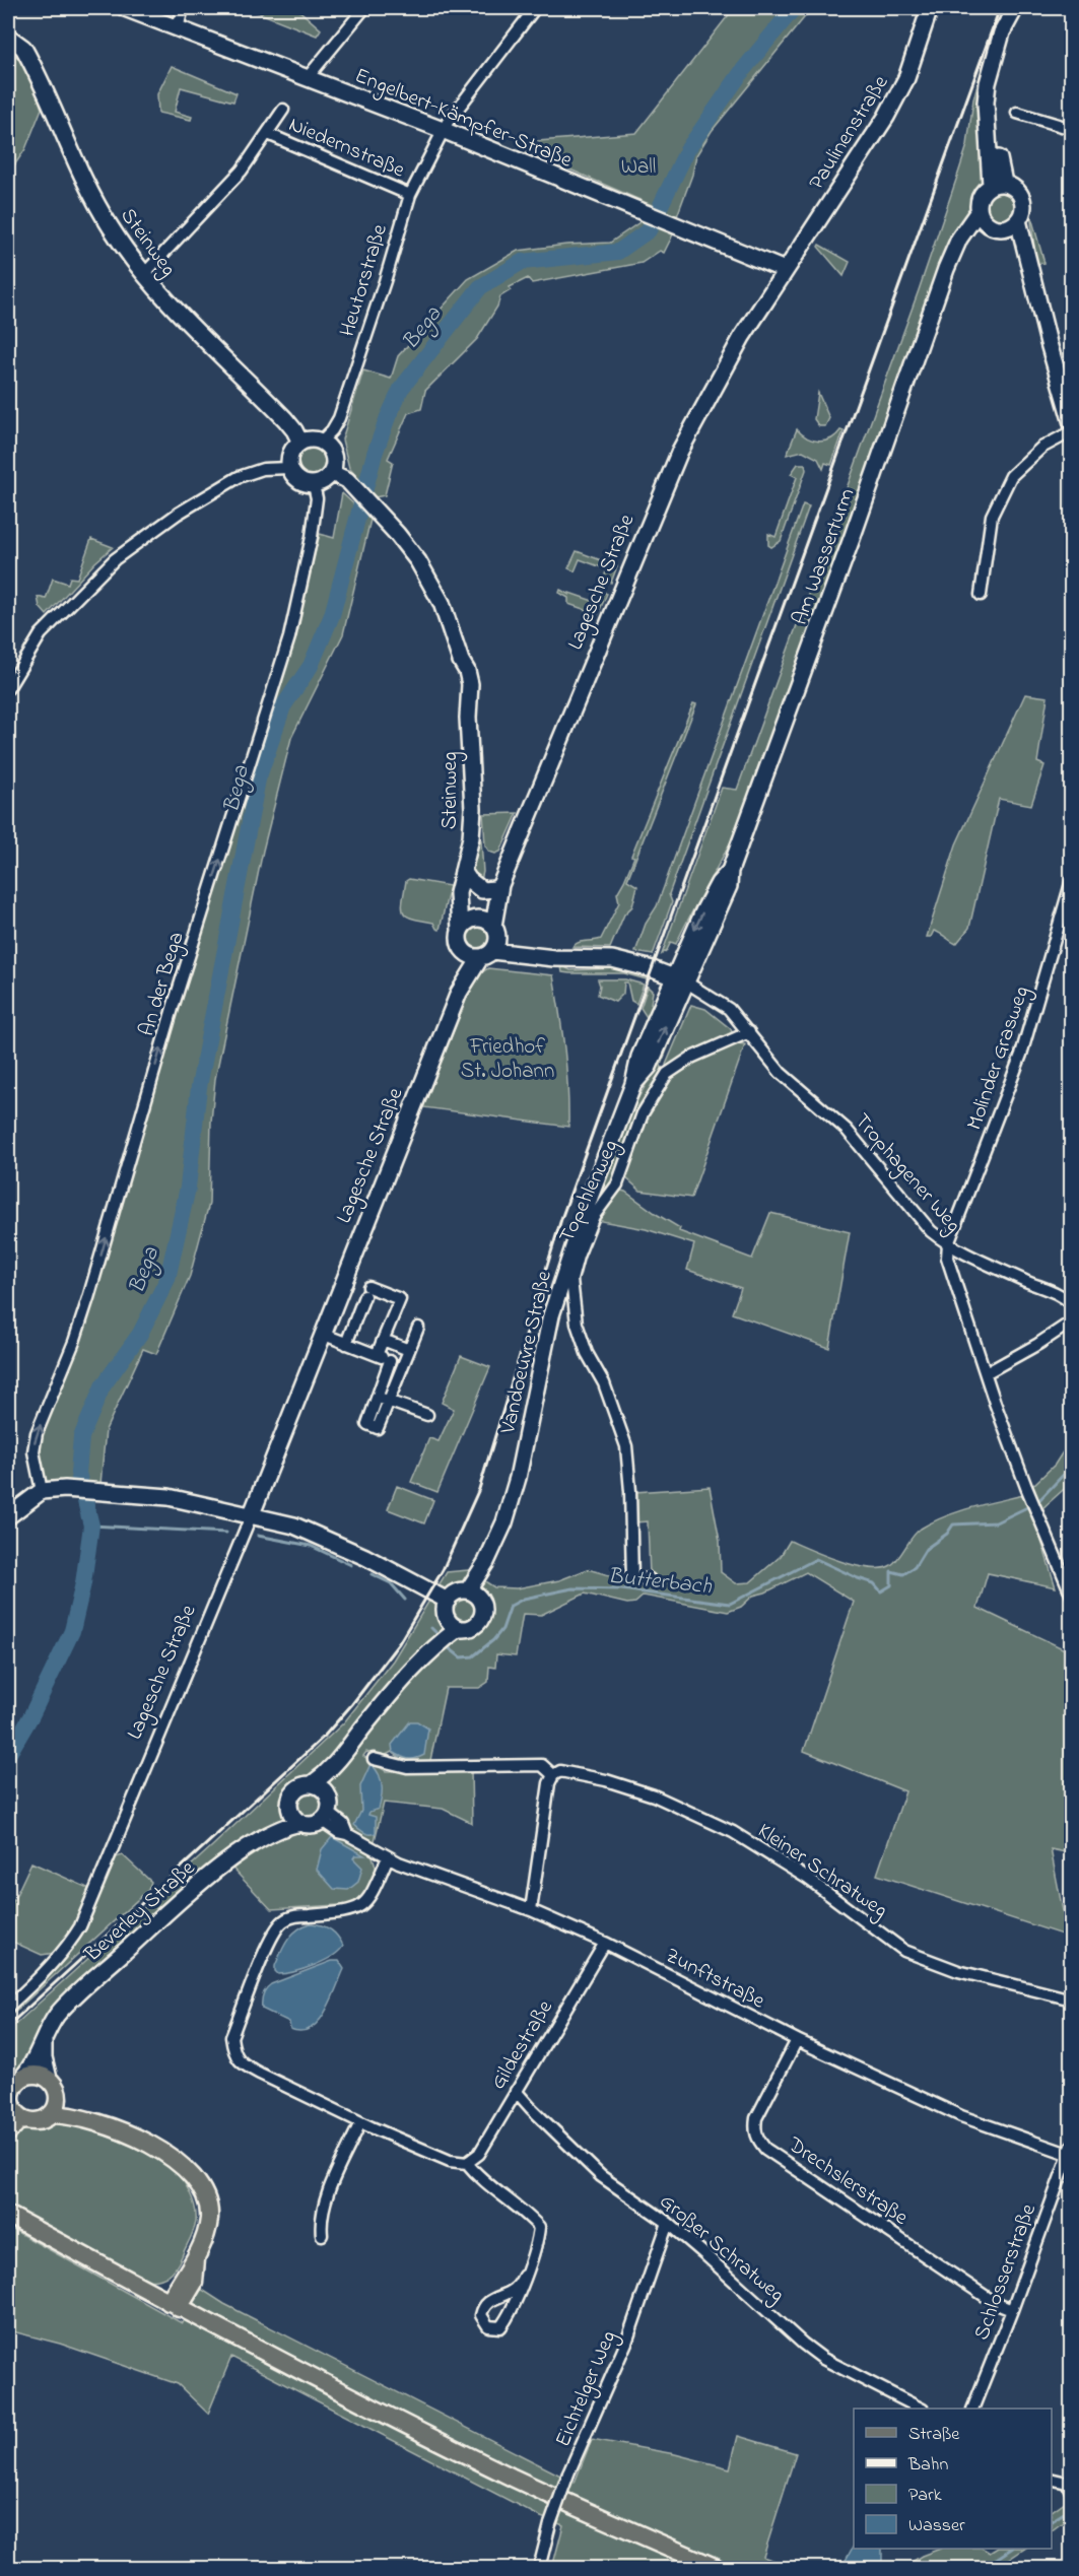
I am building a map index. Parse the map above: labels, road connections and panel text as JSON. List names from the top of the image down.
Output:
{
  "streets": {
    "street": [
      "Engelbert-Kämpfer-Straße",
      "Paulinenstraße",
      "Niedernstraße",
      "Steinweg",
      "Heutorstraße",
      "Am Wasserturm",
      "Lagesche Straße",
      "An der Bega",
      "Molinder Grasweg",
      "Trophagener Weg",
      "Topehlenweg",
      "Vandoeuvre Straße",
      "Kleiner Schratweg",
      "Beverley Straße",
      "Zunftstraße",
      "Gildestraße",
      "Drechslerstraße",
      "Großer Schratweg",
      "Schlosserstraße",
      "Eichtelger Weg"
    ]
  },
  "crossings": [
    ["Engelbert-Kämpfer-Straße", "Paulinenstraße"],
    ["Engelbert-Kämpfer-Straße", "Heutorstraße"],
    ["Engelbert-Kämpfer-Straße", "Lagesche Straße"],
    ["Paulinenstraße", "Lagesche Straße"],
    ["Niedernstraße", "Steinweg"],
    ["Niedernstraße", "Heutorstraße"],
    ["Steinweg", "Heutorstraße"],
    ["Steinweg", "Lagesche Straße"],
    ["Steinweg", "An der Bega"],
    ["Steinweg", "Trophagener Weg"],
    ["Heutorstraße", "An der Bega"],
    ["Am Wasserturm", "Trophagener Weg"],
    ["Am Wasserturm", "Vandoeuvre Straße"],
    ["Lagesche Straße", "Trophagener Weg"],
    ["Molinder Grasweg", "Trophagener Weg"],
    ["Trophagener Weg", "Topehlenweg"],
    ["Trophagener Weg", "Vandoeuvre Straße"],
    ["Zunftstraße", "Gildestraße"],
    ["Zunftstraße", "Drechslerstraße"],
    ["Zunftstraße", "Schlosserstraße"],
    ["Gildestraße", "Großer Schratweg"],
    ["Drechslerstraße", "Schlosserstraße"],
    ["Großer Schratweg", "Eichtelger Weg"]
  ],
  "one_way": ["An der Bega"],
  "water": ["Bega", "Butterbach"],
  "parks": ["Wall", "Friedhof St. Johann"],
  "legend": [
    "Straße",
    "Bahn",
    "Park",
    "Wasser"
  ]
}
